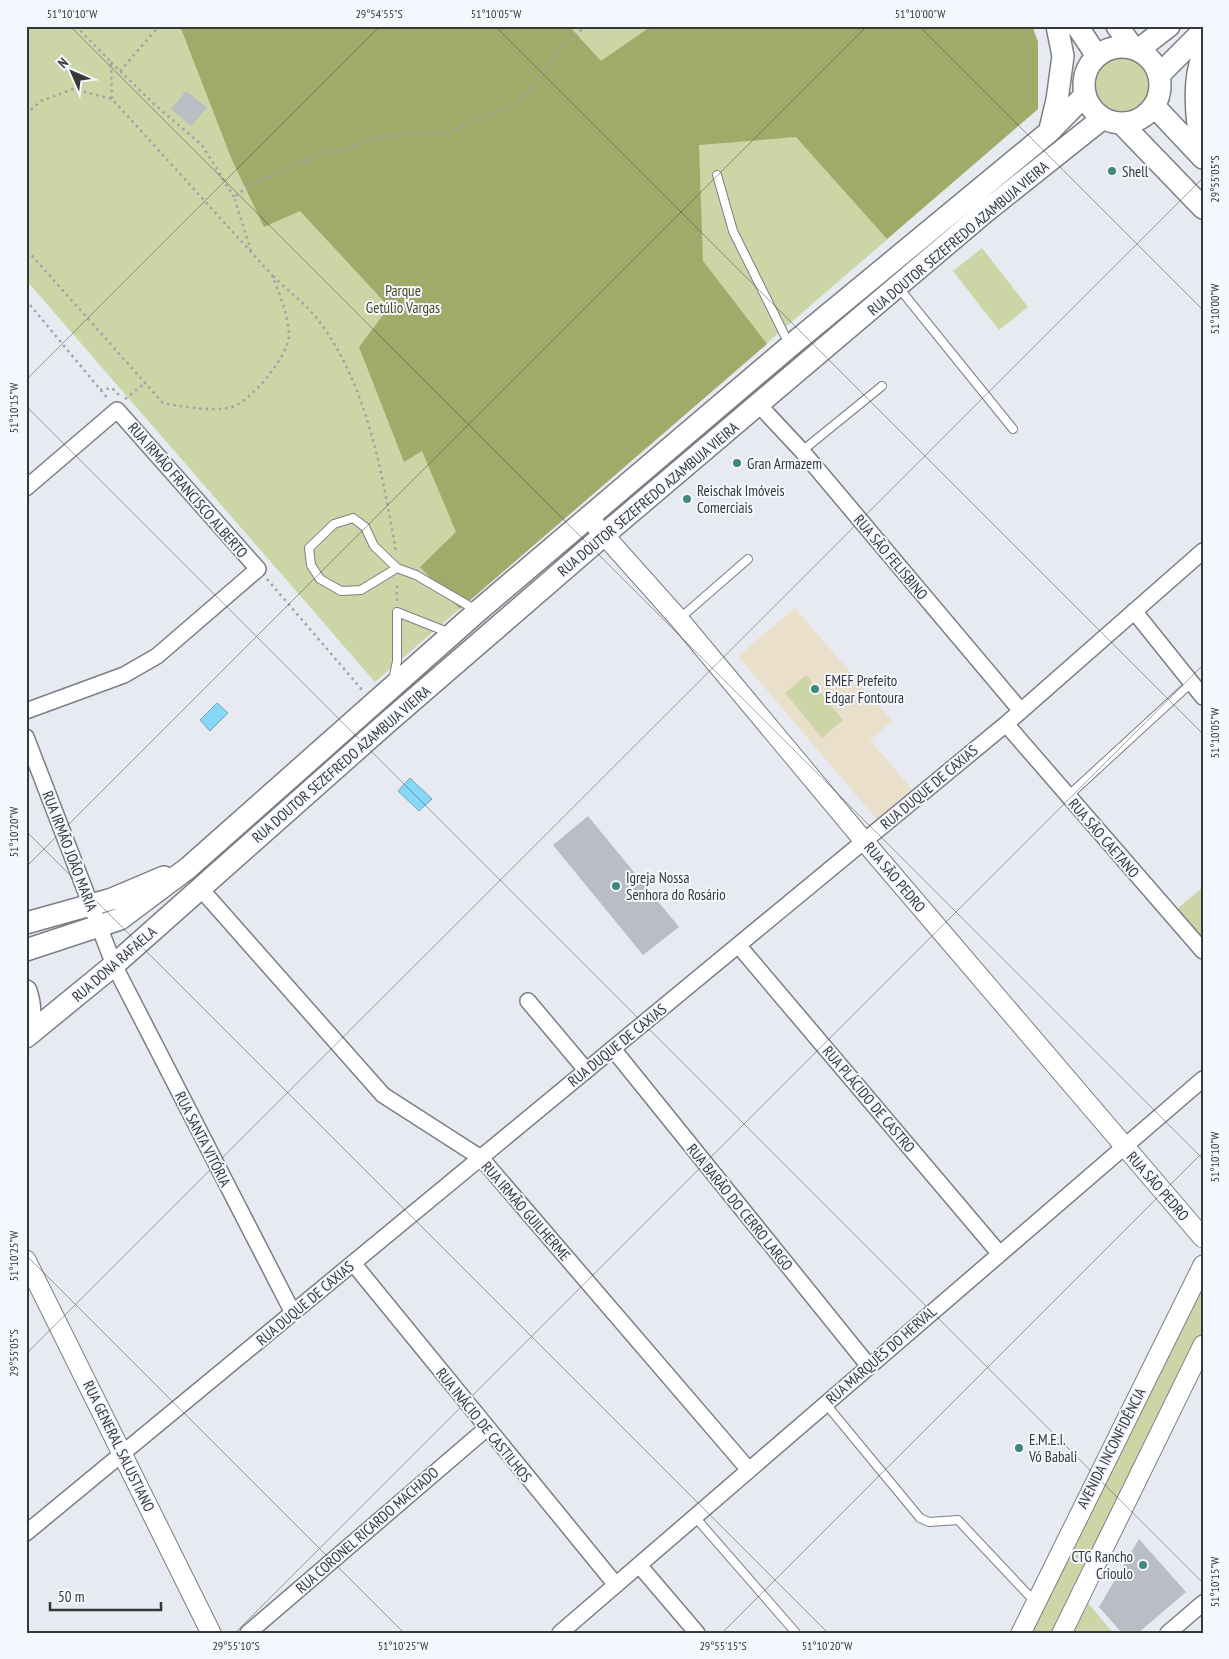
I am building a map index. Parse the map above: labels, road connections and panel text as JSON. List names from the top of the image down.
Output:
{
  "streets": {
    "main road": ["RUA DOUTOR SEZEFREDO AZAMBUJA VIEIRA", "RUA DONA RAFAELA"],
    "street": [
      "RUA IRMÃO FRANCISCO ALBERTO",
      "RUA SÃO FELISBINO",
      "RUA DUQUE DE CAXIAS",
      "RUA SÃO CAETANO",
      "RUA IRMÃO JOÃO MARIA",
      "RUA SÃO PEDRO",
      "RUA PLÁCIDO DE CASTRO",
      "RUA SANTA VITÓRIA",
      "RUA BARÃO DO CERRO LARGO",
      "RUA IRMÃO GUILHERME",
      "RUA MARQUÊS DO HERVAL",
      "RUA INÁCIO DE CASTILHOS",
      "RUA GENERAL SALUSTIANO",
      "AVENIDA INCONFIDÊNCIA",
      "RUA CORONEL RICARDO MACHADO"
    ]
  },
  "crossings": [
    ["RUA DOUTOR SEZEFREDO AZAMBUJA VIEIRA", "RUA SÃO FELISBINO"],
    ["RUA DOUTOR SEZEFREDO AZAMBUJA VIEIRA", "RUA IRMÃO JOÃO MARIA"],
    ["RUA DOUTOR SEZEFREDO AZAMBUJA VIEIRA", "RUA SÃO PEDRO"],
    ["RUA DOUTOR SEZEFREDO AZAMBUJA VIEIRA", "RUA DONA RAFAELA"],
    ["RUA DOUTOR SEZEFREDO AZAMBUJA VIEIRA", "RUA IRMÃO GUILHERME"],
    ["RUA SÃO FELISBINO", "RUA DUQUE DE CAXIAS"],
    ["RUA DUQUE DE CAXIAS", "RUA SÃO CAETANO"],
    ["RUA DUQUE DE CAXIAS", "RUA SÃO PEDRO"],
    ["RUA DUQUE DE CAXIAS", "RUA PLÁCIDO DE CASTRO"],
    ["RUA DUQUE DE CAXIAS", "RUA SANTA VITÓRIA"],
    ["RUA DUQUE DE CAXIAS", "RUA BARÃO DO CERRO LARGO"],
    ["RUA DUQUE DE CAXIAS", "RUA IRMÃO GUILHERME"],
    ["RUA DUQUE DE CAXIAS", "RUA INÁCIO DE CASTILHOS"],
    ["RUA DUQUE DE CAXIAS", "RUA GENERAL SALUSTIANO"],
    ["RUA IRMÃO JOÃO MARIA", "RUA DONA RAFAELA"],
    ["RUA IRMÃO JOÃO MARIA", "RUA SANTA VITÓRIA"],
    ["RUA SÃO PEDRO", "RUA MARQUÊS DO HERVAL"],
    ["RUA DONA RAFAELA", "RUA SANTA VITÓRIA"],
    ["RUA DONA RAFAELA", "RUA IRMÃO GUILHERME"],
    ["RUA PLÁCIDO DE CASTRO", "RUA MARQUÊS DO HERVAL"],
    ["RUA BARÃO DO CERRO LARGO", "RUA MARQUÊS DO HERVAL"],
    ["RUA IRMÃO GUILHERME", "RUA MARQUÊS DO HERVAL"],
    ["RUA MARQUÊS DO HERVAL", "RUA INÁCIO DE CASTILHOS"],
    ["RUA INÁCIO DE CASTILHOS", "RUA CORONEL RICARDO MACHADO"]
  ],
  "parks": ["Parque Getúlio Vargas"],
  "places": [
    "Shell",
    "Gran Armazem",
    "Reischak Imóveis Comerciais",
    "EMEF Prefeito Edgar Fontoura",
    "Igreja Nossa Senhora do Rosário",
    "E.M.E.I. Vó Babali",
    "CTG Rancho Crioulo"
  ],
  "scale_bar": "50 m",
  "north": "top left",
  "coordinates": [
    "51°10'10\"W",
    "29°54'55\"S",
    "51°10'05\"W",
    "51°10'00\"W",
    "29°55'05\"S",
    "51°10'15\"W",
    "51°10'20\"W",
    "51°10'25\"W",
    "29°55'10\"S",
    "29°55'15\"S"
  ]
}
